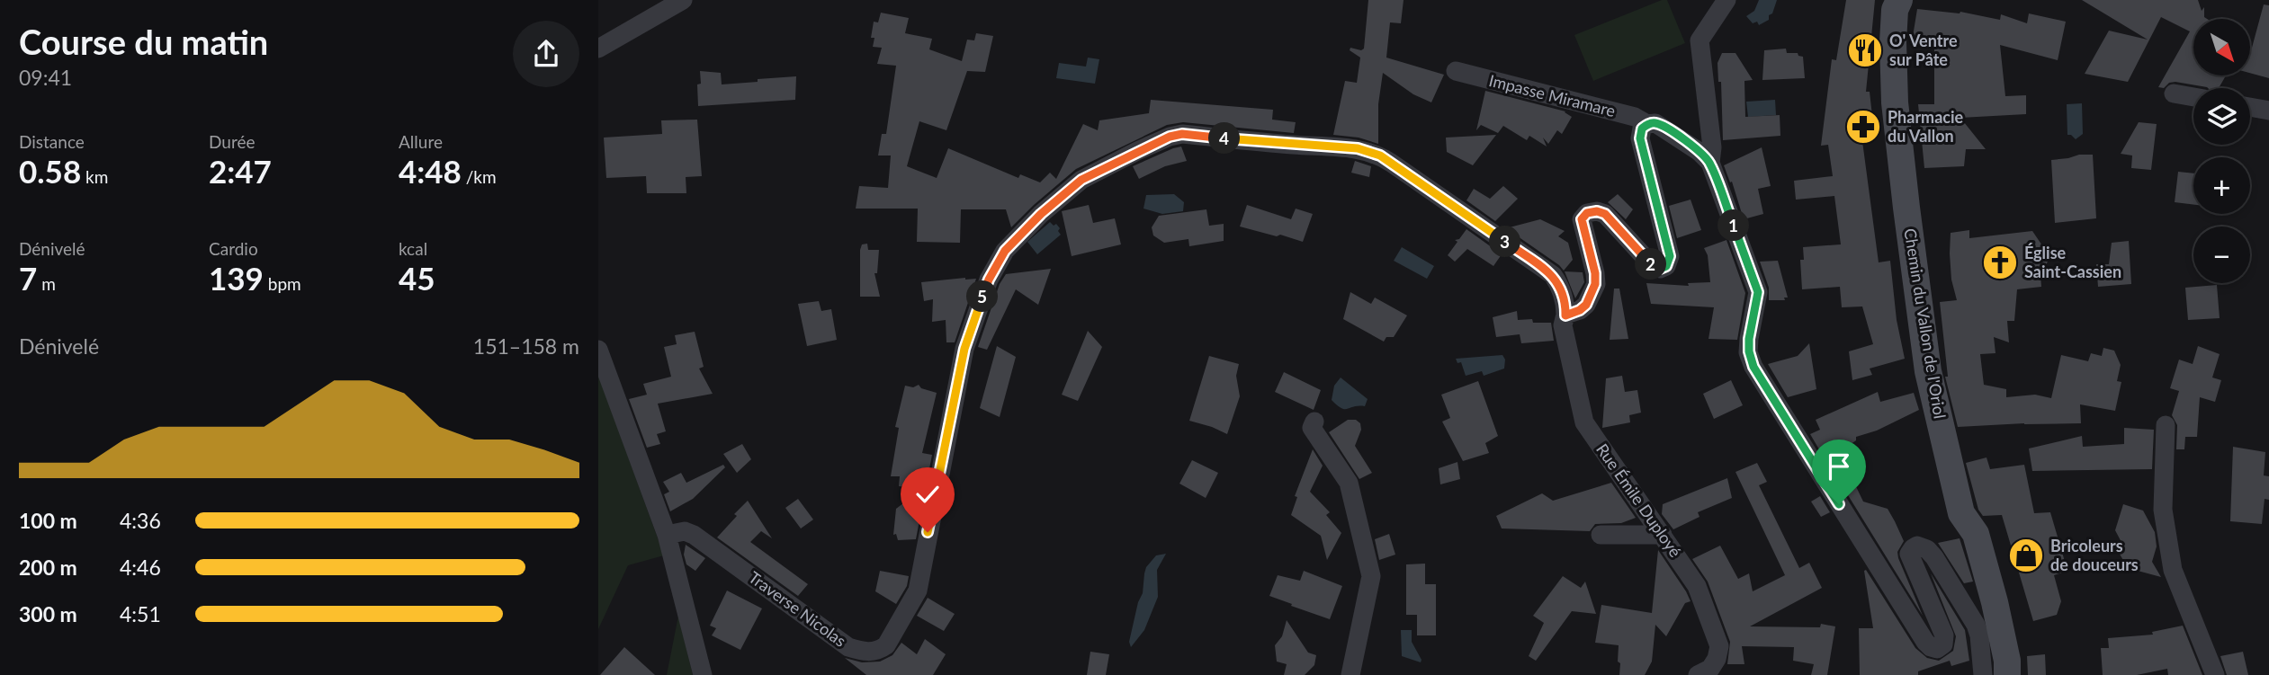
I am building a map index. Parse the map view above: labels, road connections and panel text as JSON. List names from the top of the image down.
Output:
{
  "streets": {
    "street": [
      "Impasse Miramare",
      "Chemin du Vallon de l'Oriol",
      "Rue Émile Duployé",
      "Traverse Nicolas"
    ]
  },
  "crossings": [
    ["Rue Émile Duployé", "Traverse Nicolas"]
  ],
  "places": {
    "restaurant": ["O' Ventre sur Pâte"],
    "pharmacy": ["Pharmacie du Vallon"],
    "church": ["Église Saint-Cassien"],
    "shop": ["Bricoleurs de douceurs"]
  },
  "north": "bottom right",
  "page": {
    "heading": ["Course du matin", "09:41"],
    "map_buttons": ["+", "−"],
    "stats": [
      ["Distance", "0.58 km"],
      ["Durée", "2:47"],
      ["Allure", "4:48 /km"],
      ["Dénivelé", "7 m"],
      ["Cardio", "139 bpm"],
      ["kcal", "45"]
    ],
    "pins": [
      "4",
      "1",
      "3",
      "2",
      "5"
    ],
    "chart": ["Dénivelé", "151–158 m"],
    "list": [
      {
        "name": "100 m",
        "note": "4:36"
      },
      {
        "name": "200 m",
        "note": "4:46"
      },
      {
        "name": "300 m",
        "note": "4:51"
      }
    ]
  }
}
